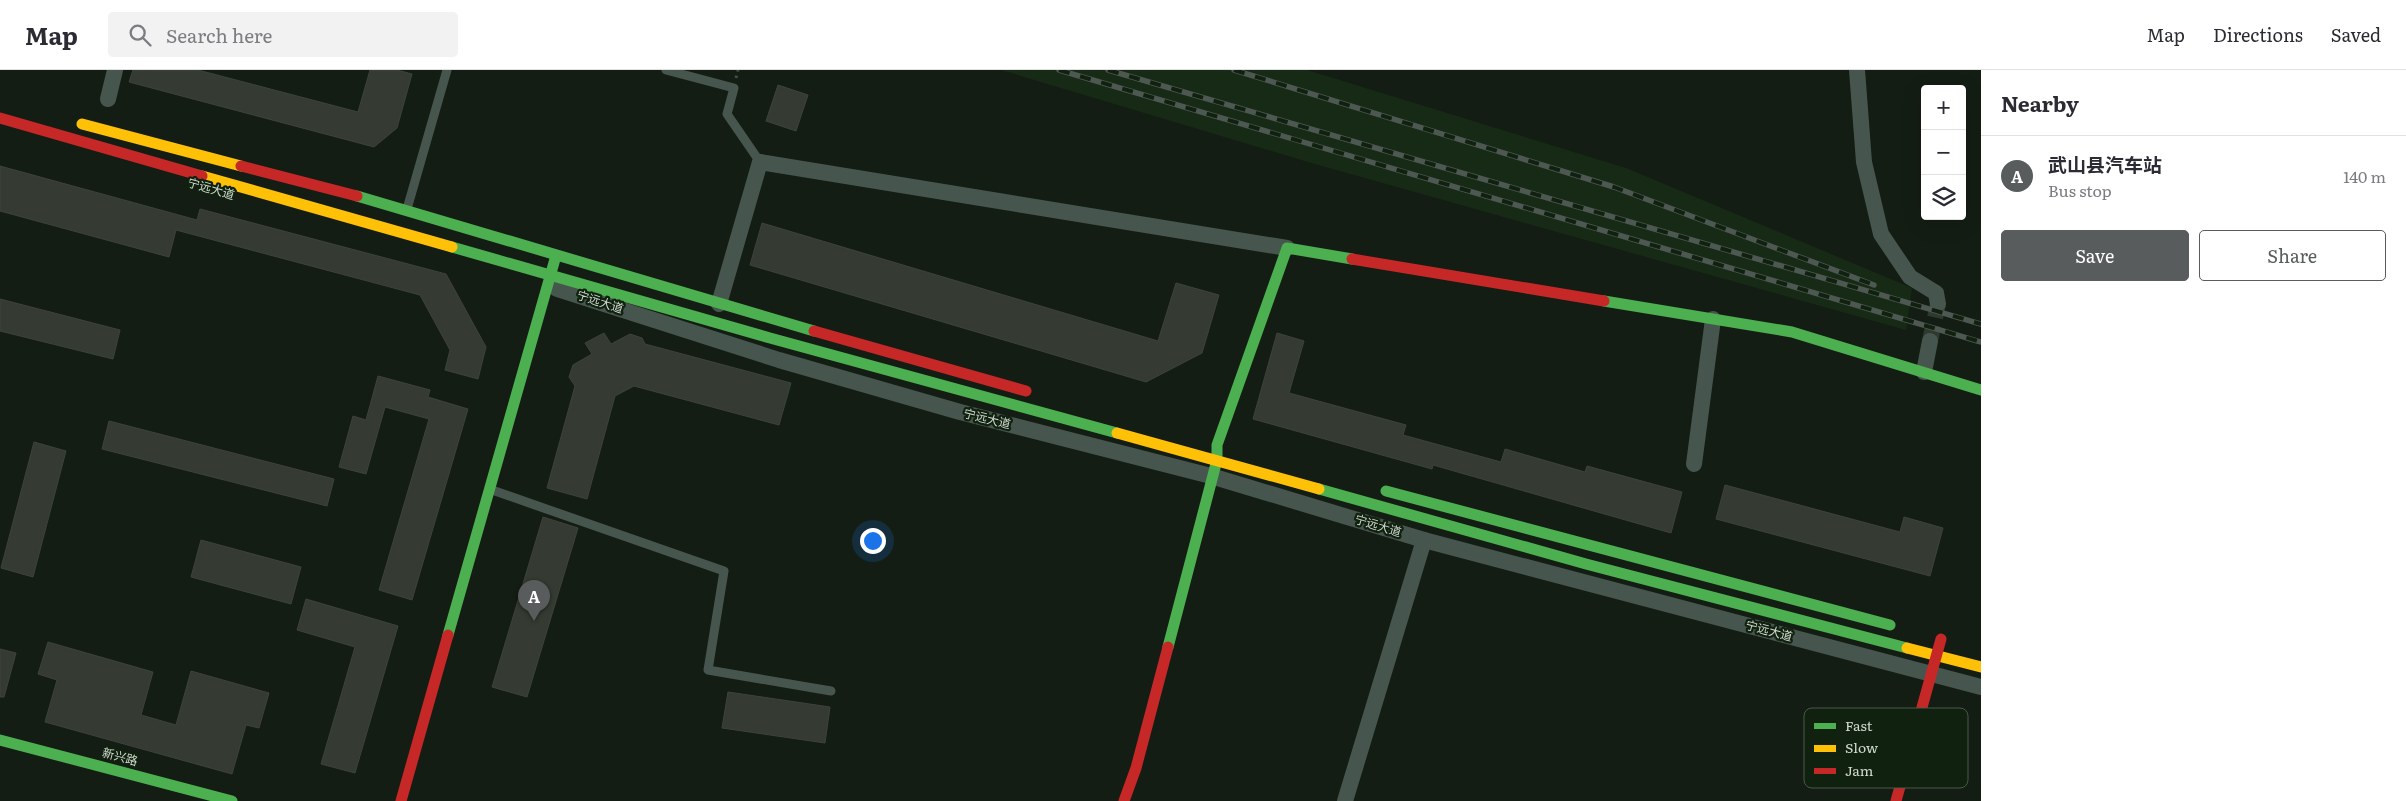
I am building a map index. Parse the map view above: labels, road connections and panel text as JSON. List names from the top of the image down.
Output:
{
  "streets": {
    "main road": ["宁远大道", "新兴路"]
  },
  "legend": ["Fast", "Slow", "Jam"],
  "page": {
    "header": "Map",
    "search": "Search here",
    "nav": ["Map", "Directions", "Saved"],
    "heading": "Nearby",
    "map_buttons": ["+", "−"],
    "list": [
      {
        "mark": "A",
        "name": "武山县汽车站",
        "note": "Bus stop",
        "value": "140 m"
      }
    ],
    "buttons": ["Save", "Share"],
    "pins": "A"
  }
}
